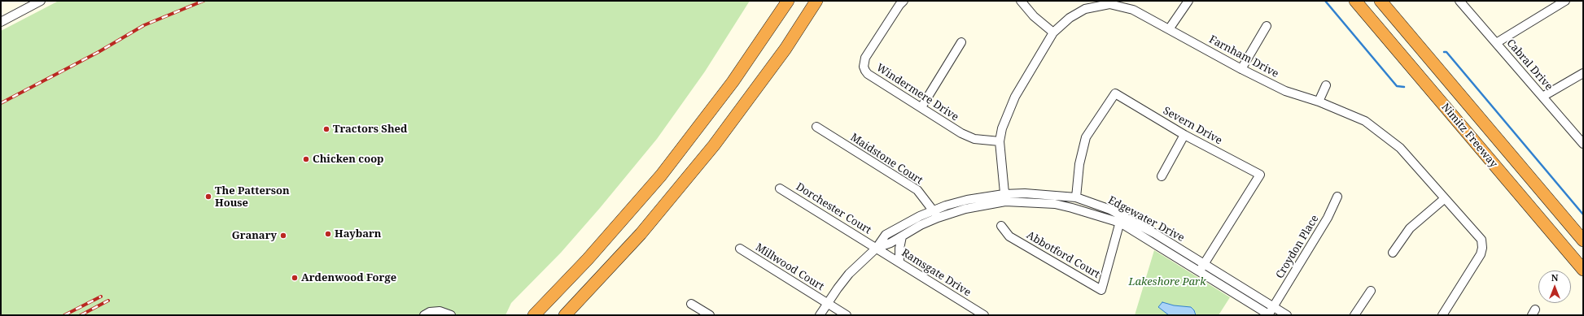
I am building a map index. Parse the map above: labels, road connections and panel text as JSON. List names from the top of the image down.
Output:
{
  "streets": {
    "highway": ["Nimitz Freeway"],
    "street": [
      "Farnham Drive",
      "Cabral Drive",
      "Windermere Drive",
      "Severn Drive",
      "Maidstone Court",
      "Dorchester Court",
      "Edgewater Drive",
      "Croydon Place",
      "Abbotford Court",
      "Millwood Court",
      "Ramsgate Drive"
    ]
  },
  "crossings": [
    ["Farnham Drive", "Windermere Drive"],
    ["Farnham Drive", "Edgewater Drive"],
    ["Severn Drive", "Edgewater Drive"],
    ["Maidstone Court", "Edgewater Drive"],
    ["Dorchester Court", "Edgewater Drive"],
    ["Dorchester Court", "Ramsgate Drive"],
    ["Edgewater Drive", "Croydon Place"],
    ["Edgewater Drive", "Abbotford Court"],
    ["Edgewater Drive", "Millwood Court"],
    ["Edgewater Drive", "Ramsgate Drive"]
  ],
  "parks": ["Lakeshore Park"],
  "places": [
    "Tractors Shed",
    "Chicken coop",
    "The Patterson House",
    "Haybarn",
    "Granary",
    "Ardenwood Forge"
  ],
  "north": "top"
}
